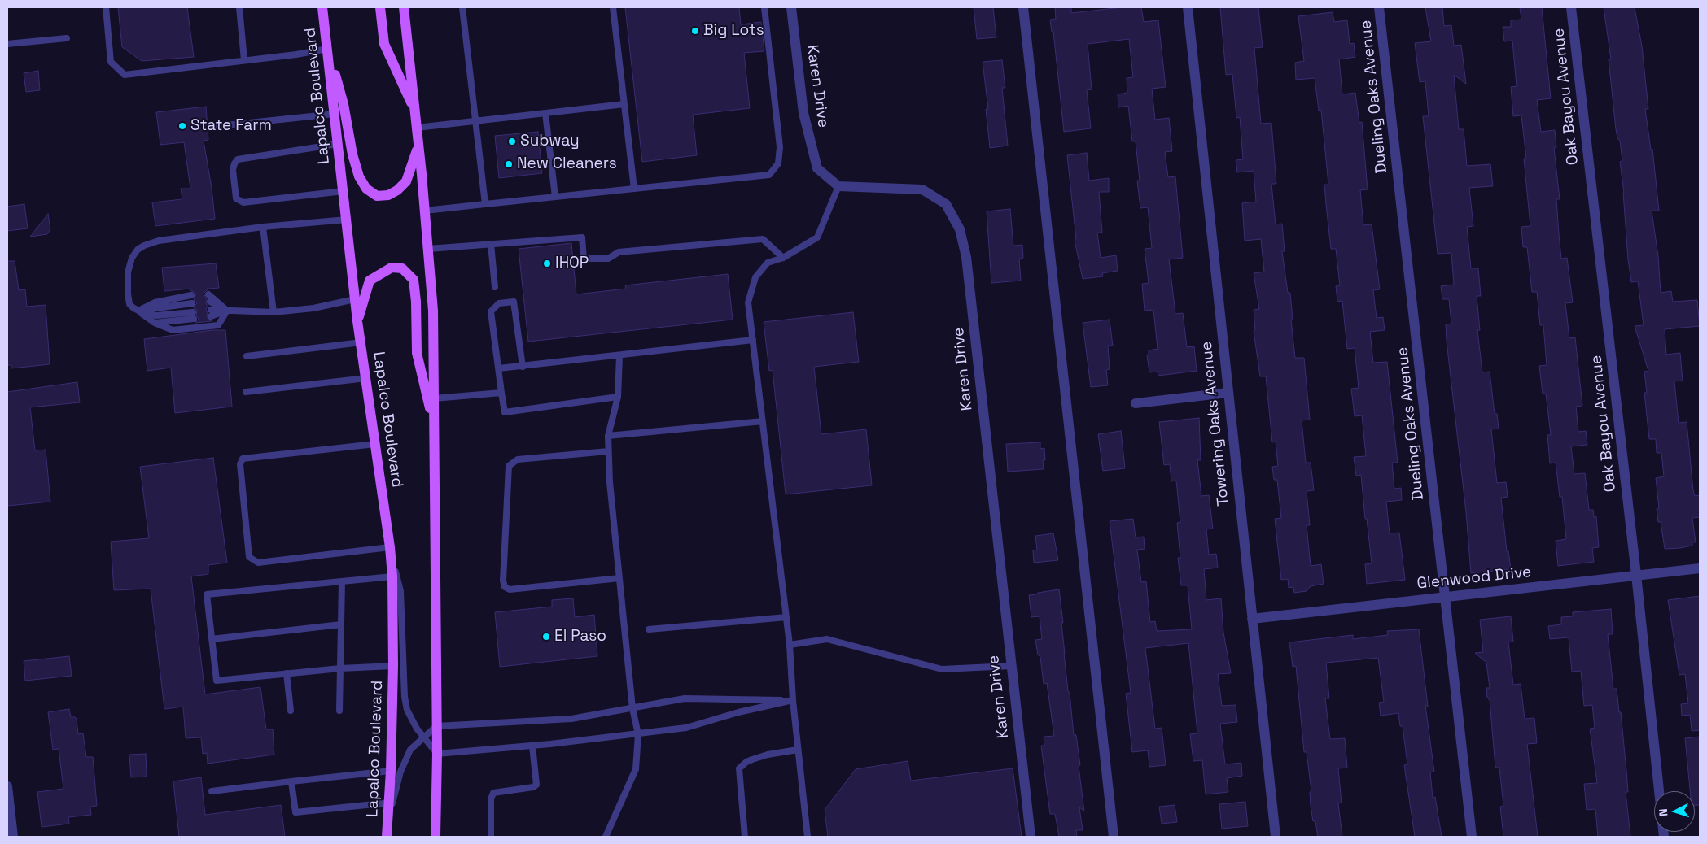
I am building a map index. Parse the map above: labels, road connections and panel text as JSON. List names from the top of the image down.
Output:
{
  "streets": {
    "main road": ["Lapalco Boulevard"],
    "street": [
      "Karen Drive",
      "Dueling Oaks Avenue",
      "Oak Bayou Avenue",
      "Towering Oaks Avenue",
      "Glenwood Drive"
    ]
  },
  "crossings": [
    ["Dueling Oaks Avenue", "Glenwood Drive"],
    ["Oak Bayou Avenue", "Glenwood Drive"],
    ["Towering Oaks Avenue", "Glenwood Drive"]
  ],
  "places": [
    "Big Lots",
    "State Farm",
    "Subway",
    "New Cleaners",
    "IHOP",
    "El Paso"
  ],
  "north": "left"
}
